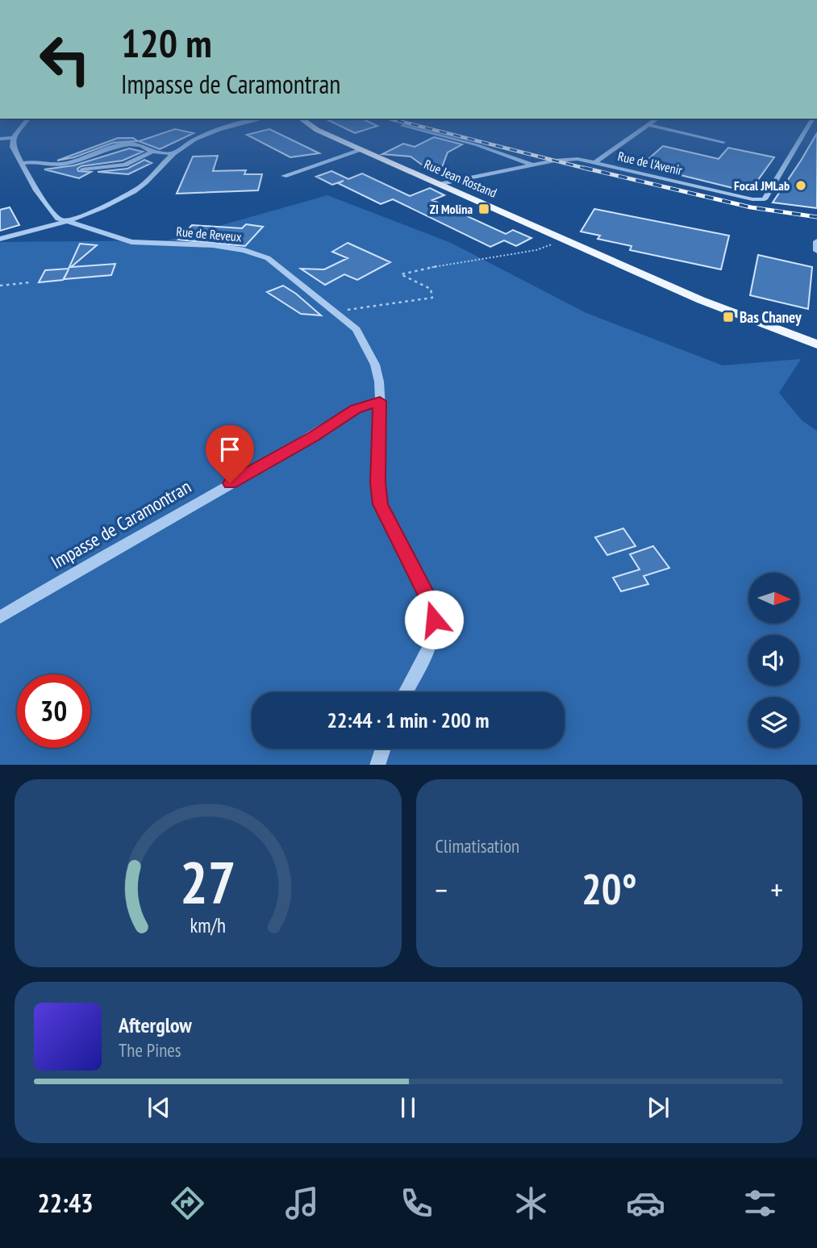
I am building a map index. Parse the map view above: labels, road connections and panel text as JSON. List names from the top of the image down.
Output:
{
  "streets": {
    "main road": ["Rue Jean Rostand"],
    "street": ["Rue de l'Avenir", "Rue de Reveux", "Impasse de Caramontran"]
  },
  "crossings": [
    ["Rue de l'Avenir", "Rue Jean Rostand"],
    ["Rue de Reveux", "Impasse de Caramontran"]
  ],
  "places": {
    "other": ["Focal JMLab"],
    "transit": ["ZI Molina", "Bas Chaney"]
  },
  "north": "right",
  "page": {
    "turn": ["120 m", "Impasse de Caramontran"],
    "limit": "30",
    "trip": "22:44 · 1 min · 200 m",
    "tile": "Climatisation",
    "heat": ["−", "20°", "+"],
    "song": ["Afterglow", "The Pines"],
    "tabs": "22:43",
    "gauge": ["27", "km/h"]
  }
}
